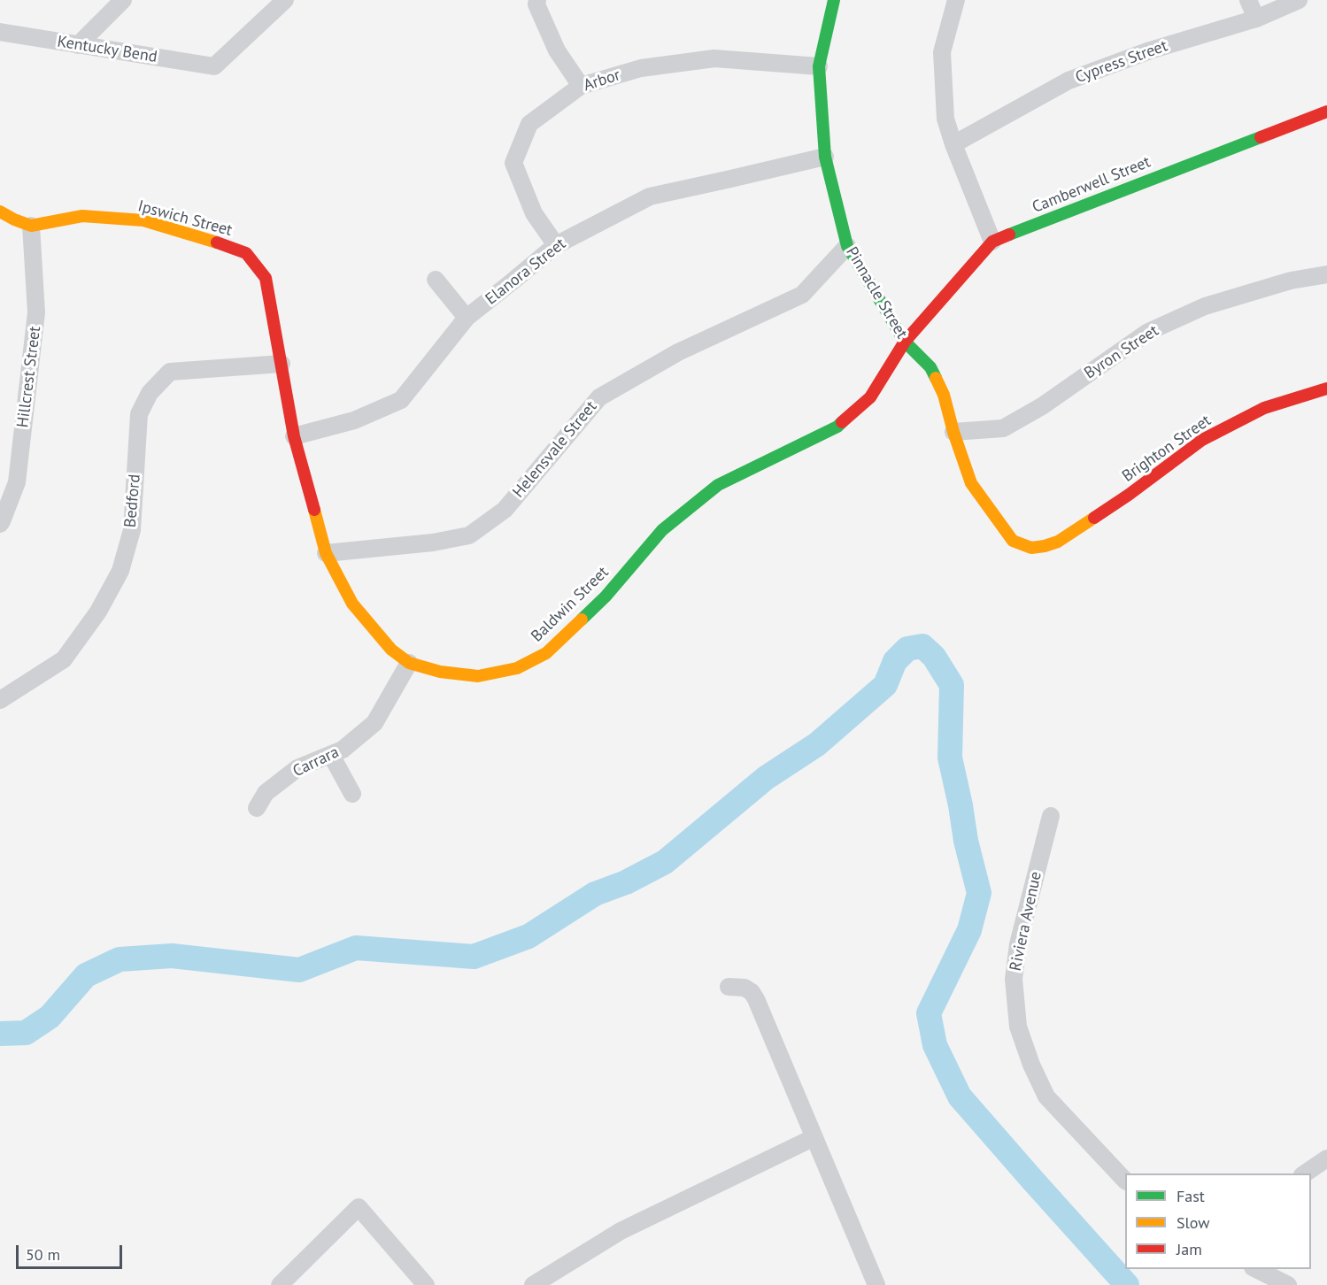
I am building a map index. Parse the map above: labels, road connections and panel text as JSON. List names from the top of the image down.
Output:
{
  "streets": {
    "street": [
      "Kentucky Bend",
      "Cypress Street",
      "Arbor",
      "Camberwell Street",
      "Ipswich Street",
      "Elanora Street",
      "Pinnacle Street",
      "Byron Street",
      "Hillcrest Street",
      "Brighton Street",
      "Helensvale Street",
      "Bedford",
      "Baldwin Street",
      "Carrara",
      "Riviera Avenue"
    ]
  },
  "crossings": [
    ["Arbor", "Elanora Street"],
    ["Arbor", "Pinnacle Street"],
    ["Camberwell Street", "Pinnacle Street"],
    ["Camberwell Street", "Baldwin Street"],
    ["Ipswich Street", "Hillcrest Street"],
    ["Ipswich Street", "Bedford"],
    ["Ipswich Street", "Baldwin Street"],
    ["Elanora Street", "Pinnacle Street"],
    ["Elanora Street", "Baldwin Street"],
    ["Pinnacle Street", "Byron Street"],
    ["Pinnacle Street", "Brighton Street"],
    ["Pinnacle Street", "Helensvale Street"],
    ["Pinnacle Street", "Baldwin Street"],
    ["Helensvale Street", "Baldwin Street"],
    ["Bedford", "Baldwin Street"],
    ["Baldwin Street", "Carrara"]
  ],
  "legend": ["Fast", "Slow", "Jam"],
  "scale_bar": "50 m"
}
